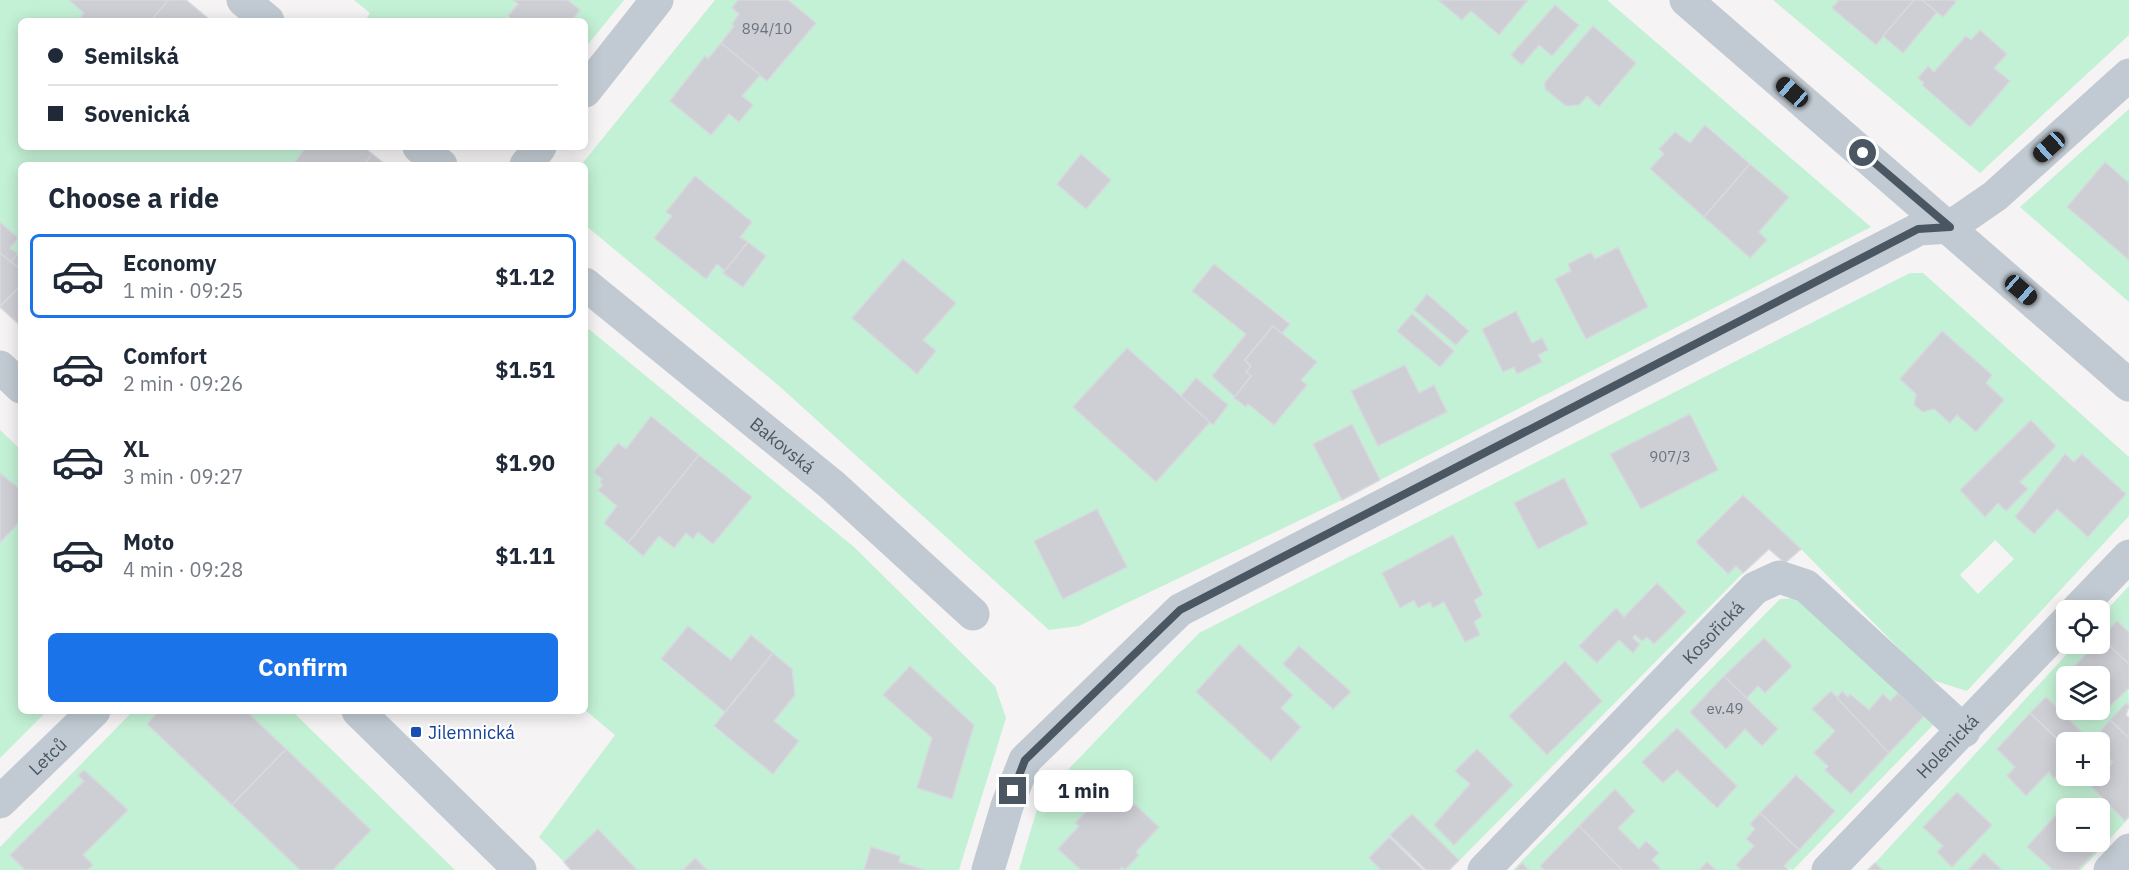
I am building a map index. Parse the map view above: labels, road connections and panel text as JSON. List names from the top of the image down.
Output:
{
  "streets": {
    "street": [
      "Bakovská",
      "Kosořická",
      "Holenická",
      "Letců"
    ]
  },
  "crossings": [
    ["Kosořická", "Holenická"]
  ],
  "places": {
    "transit": ["Jilemnická"]
  },
  "house_numbers": ["894/10", "907/3", "ev.49"],
  "page": {
    "banner": ["Semilská", "Sovenická"],
    "heading": "Choose a ride",
    "list": [
      {
        "name": "Economy",
        "note": "1 min · 09:25",
        "value": "$1.12"
      },
      {
        "name": "Comfort",
        "note": "2 min · 09:26",
        "value": "$1.51"
      },
      {
        "name": "XL",
        "note": "3 min · 09:27",
        "value": "$1.90"
      },
      {
        "name": "Moto",
        "note": "4 min · 09:28",
        "value": "$1.11"
      }
    ],
    "map_buttons": ["+", "−"],
    "buttons": "Confirm",
    "bubble": "1 min"
  }
}
